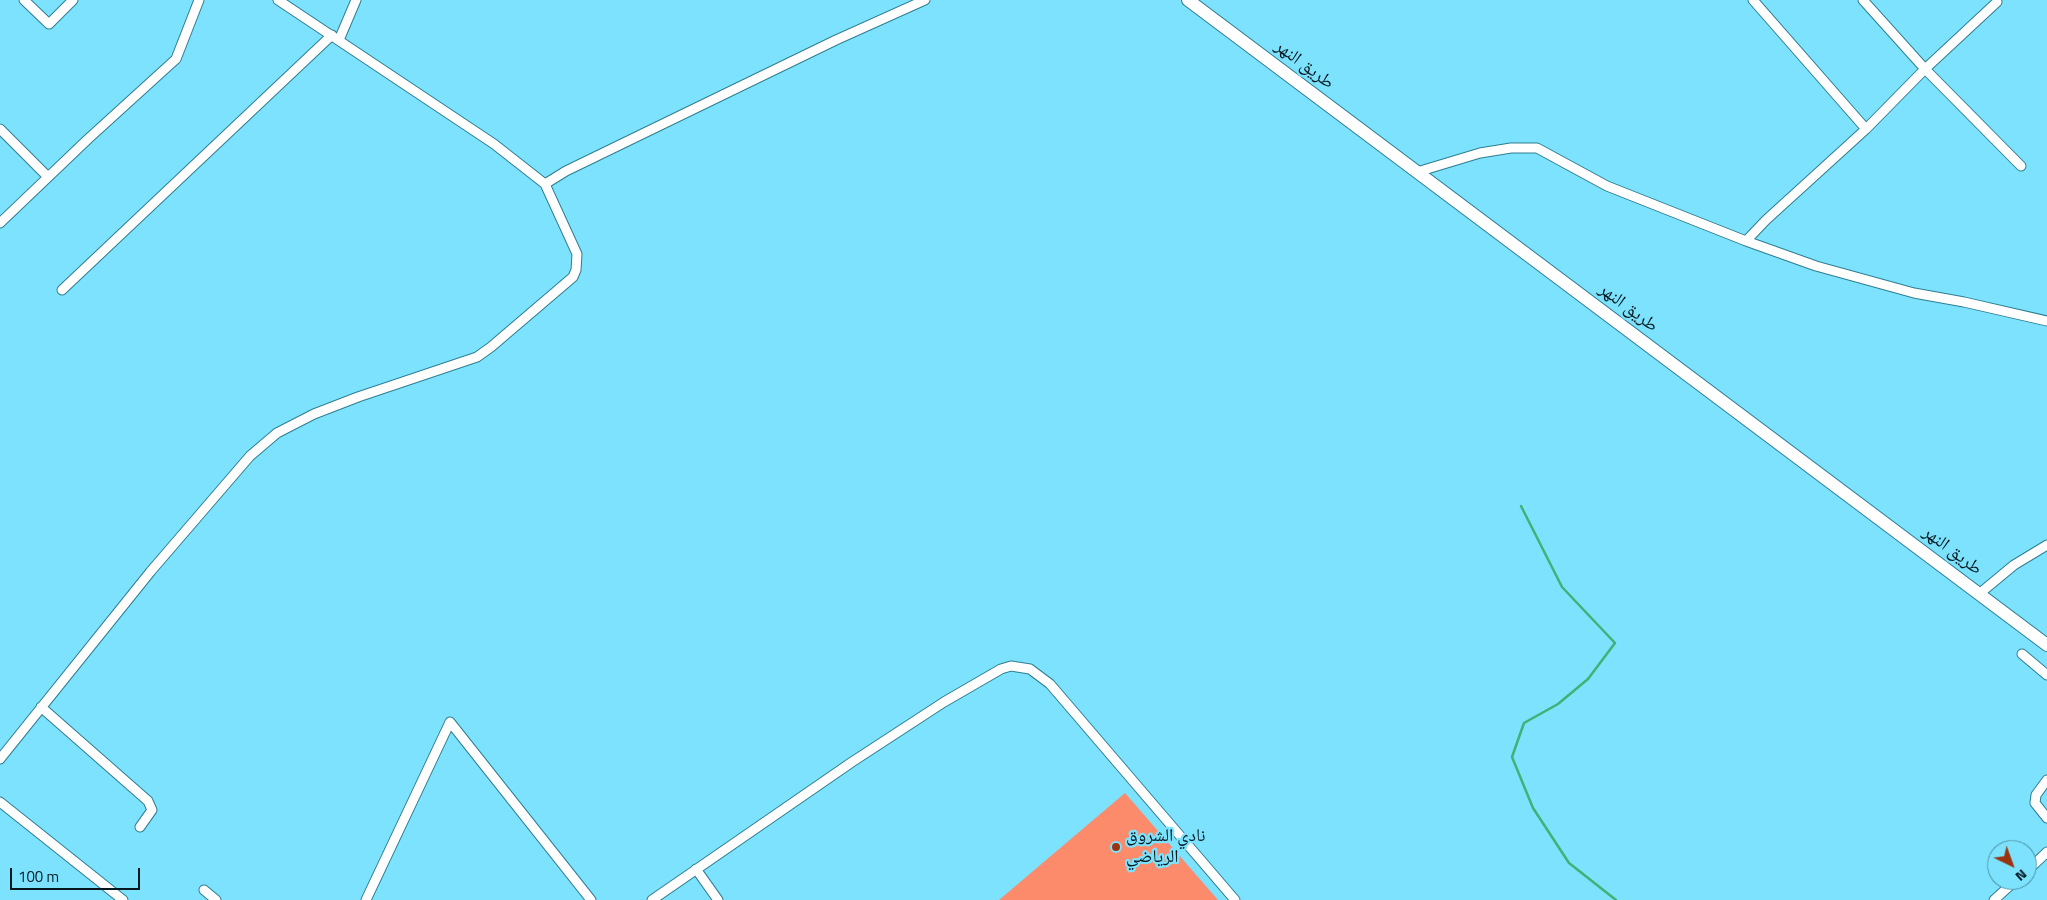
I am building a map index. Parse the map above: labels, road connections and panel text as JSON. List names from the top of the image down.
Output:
{
  "streets": {
    "main road": ["طريق النهر"]
  },
  "places": ["نادي الشروق الرياضي"],
  "scale_bar": "100 m",
  "north": "bottom right"
}
